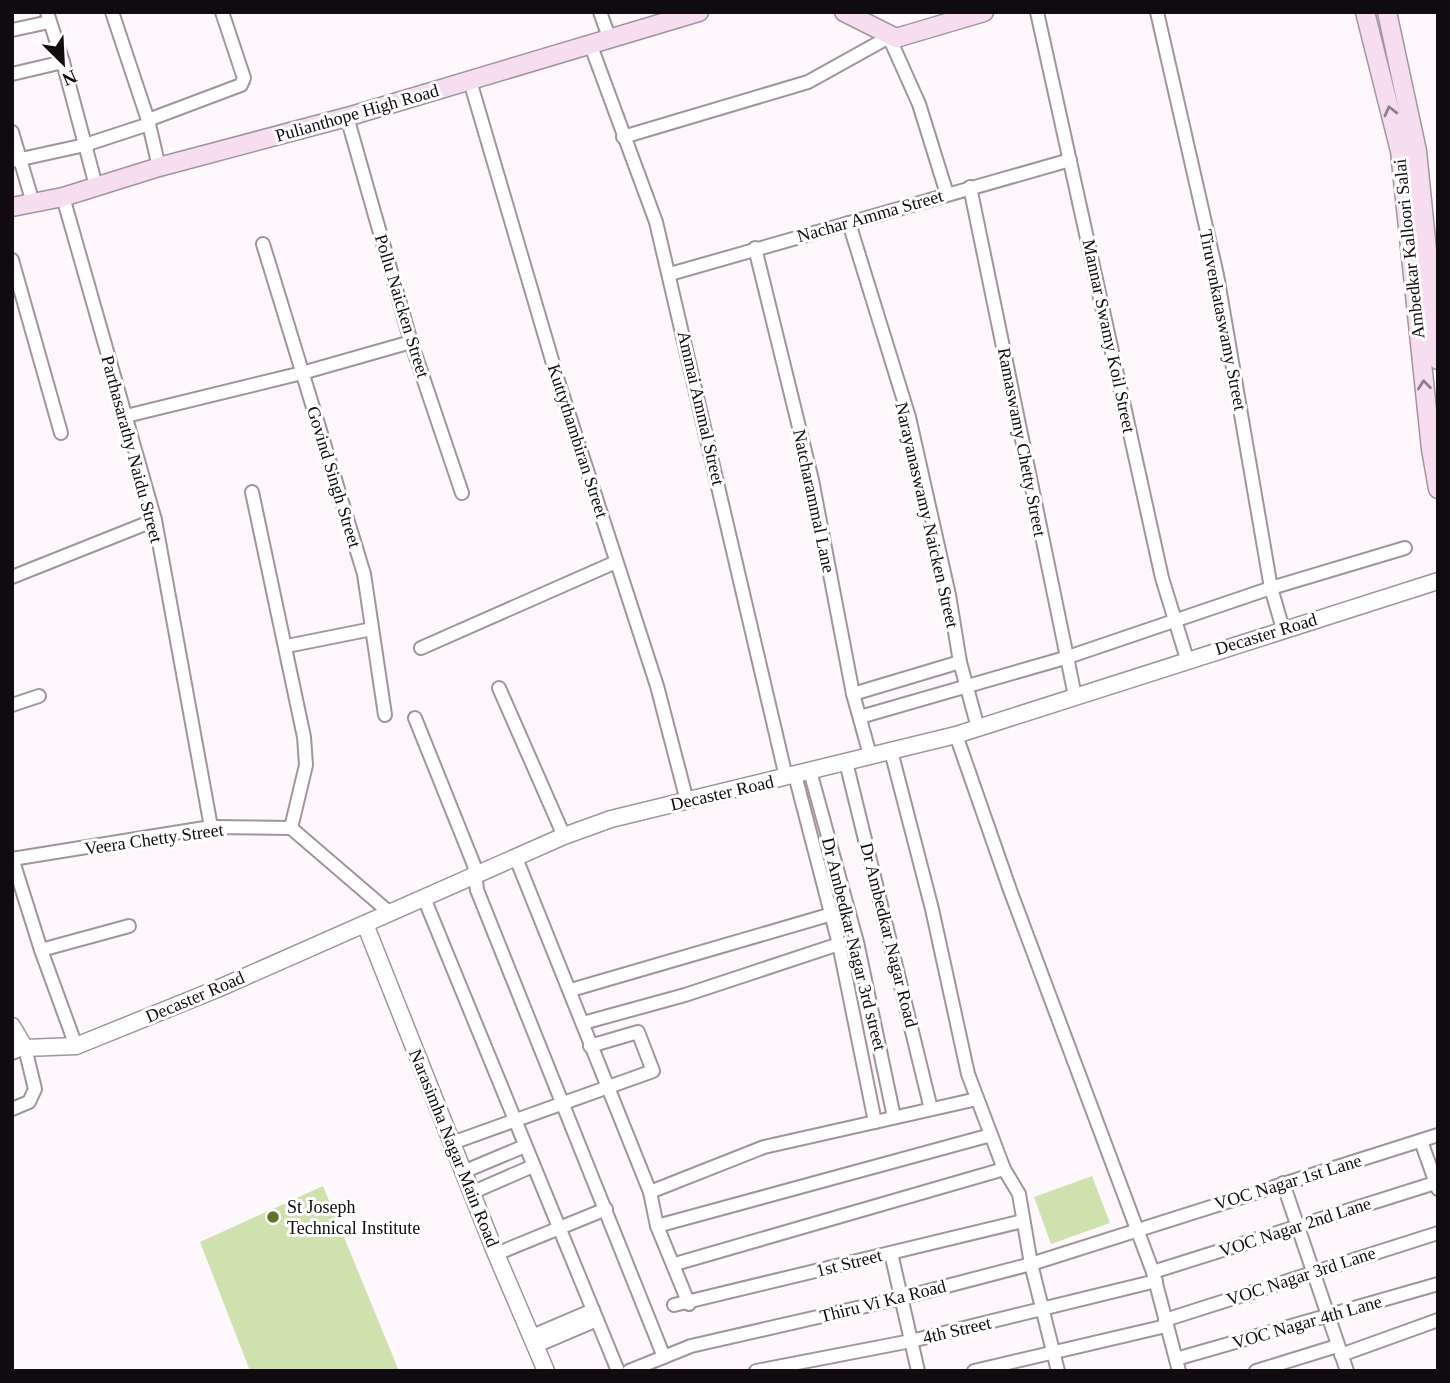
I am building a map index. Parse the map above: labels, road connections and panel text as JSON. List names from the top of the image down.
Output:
{
  "streets": {
    "main road": ["Pulianthope High Road", "Ambedkar Kalloori Salai"],
    "street": [
      "Nachar Amma Street",
      "Pollu Naicken Street",
      "Tiruvenkataswamy Street",
      "Mannar Swamy Koil Street",
      "Ammai Ammal Street",
      "Kuttythambiran Street",
      "Ramaswamy Chetty Street",
      "Parthasarathy Naidu Street",
      "Govind Singh Street",
      "Natcharammal Lane",
      "Narayanaswamy Naicken Street",
      "Decaster Road",
      "Veera Chetty Street",
      "Dr Ambedkar Nagar Road",
      "Dr Ambedkar Nagar 3rd street",
      "Narasimha Nagar Main Road",
      "VOC Nagar 1st Lane",
      "VOC Nagar 2nd Lane",
      "1st Street",
      "VOC Nagar 3rd Lane",
      "Thiru Vi Ka Road",
      "VOC Nagar 4th Lane",
      "4th Street"
    ]
  },
  "crossings": [
    ["Pulianthope High Road", "Pollu Naicken Street"],
    ["Pulianthope High Road", "Ammai Ammal Street"],
    ["Pulianthope High Road", "Kuttythambiran Street"],
    ["Pulianthope High Road", "Parthasarathy Naidu Street"],
    ["Nachar Amma Street", "Mannar Swamy Koil Street"],
    ["Nachar Amma Street", "Ammai Ammal Street"],
    ["Nachar Amma Street", "Ramaswamy Chetty Street"],
    ["Nachar Amma Street", "Natcharammal Lane"],
    ["Nachar Amma Street", "Narayanaswamy Naicken Street"],
    ["Tiruvenkataswamy Street", "Decaster Road"],
    ["Mannar Swamy Koil Street", "Decaster Road"],
    ["Ammai Ammal Street", "Decaster Road"],
    ["Ammai Ammal Street", "Dr Ambedkar Nagar 3rd street"],
    ["Kuttythambiran Street", "Decaster Road"],
    ["Ramaswamy Chetty Street", "Decaster Road"],
    ["Parthasarathy Naidu Street", "Veera Chetty Street"],
    ["Natcharammal Lane", "Decaster Road"],
    ["Narayanaswamy Naicken Street", "Decaster Road"],
    ["Decaster Road", "Veera Chetty Street"],
    ["Decaster Road", "Dr Ambedkar Nagar Road"],
    ["Decaster Road", "Dr Ambedkar Nagar 3rd street"],
    ["Decaster Road", "Narasimha Nagar Main Road"],
    ["VOC Nagar 1st Lane", "Thiru Vi Ka Road"],
    ["VOC Nagar 2nd Lane", "4th Street"]
  ],
  "places": ["St Joseph Technical Institute"],
  "north": "bottom right"
}
